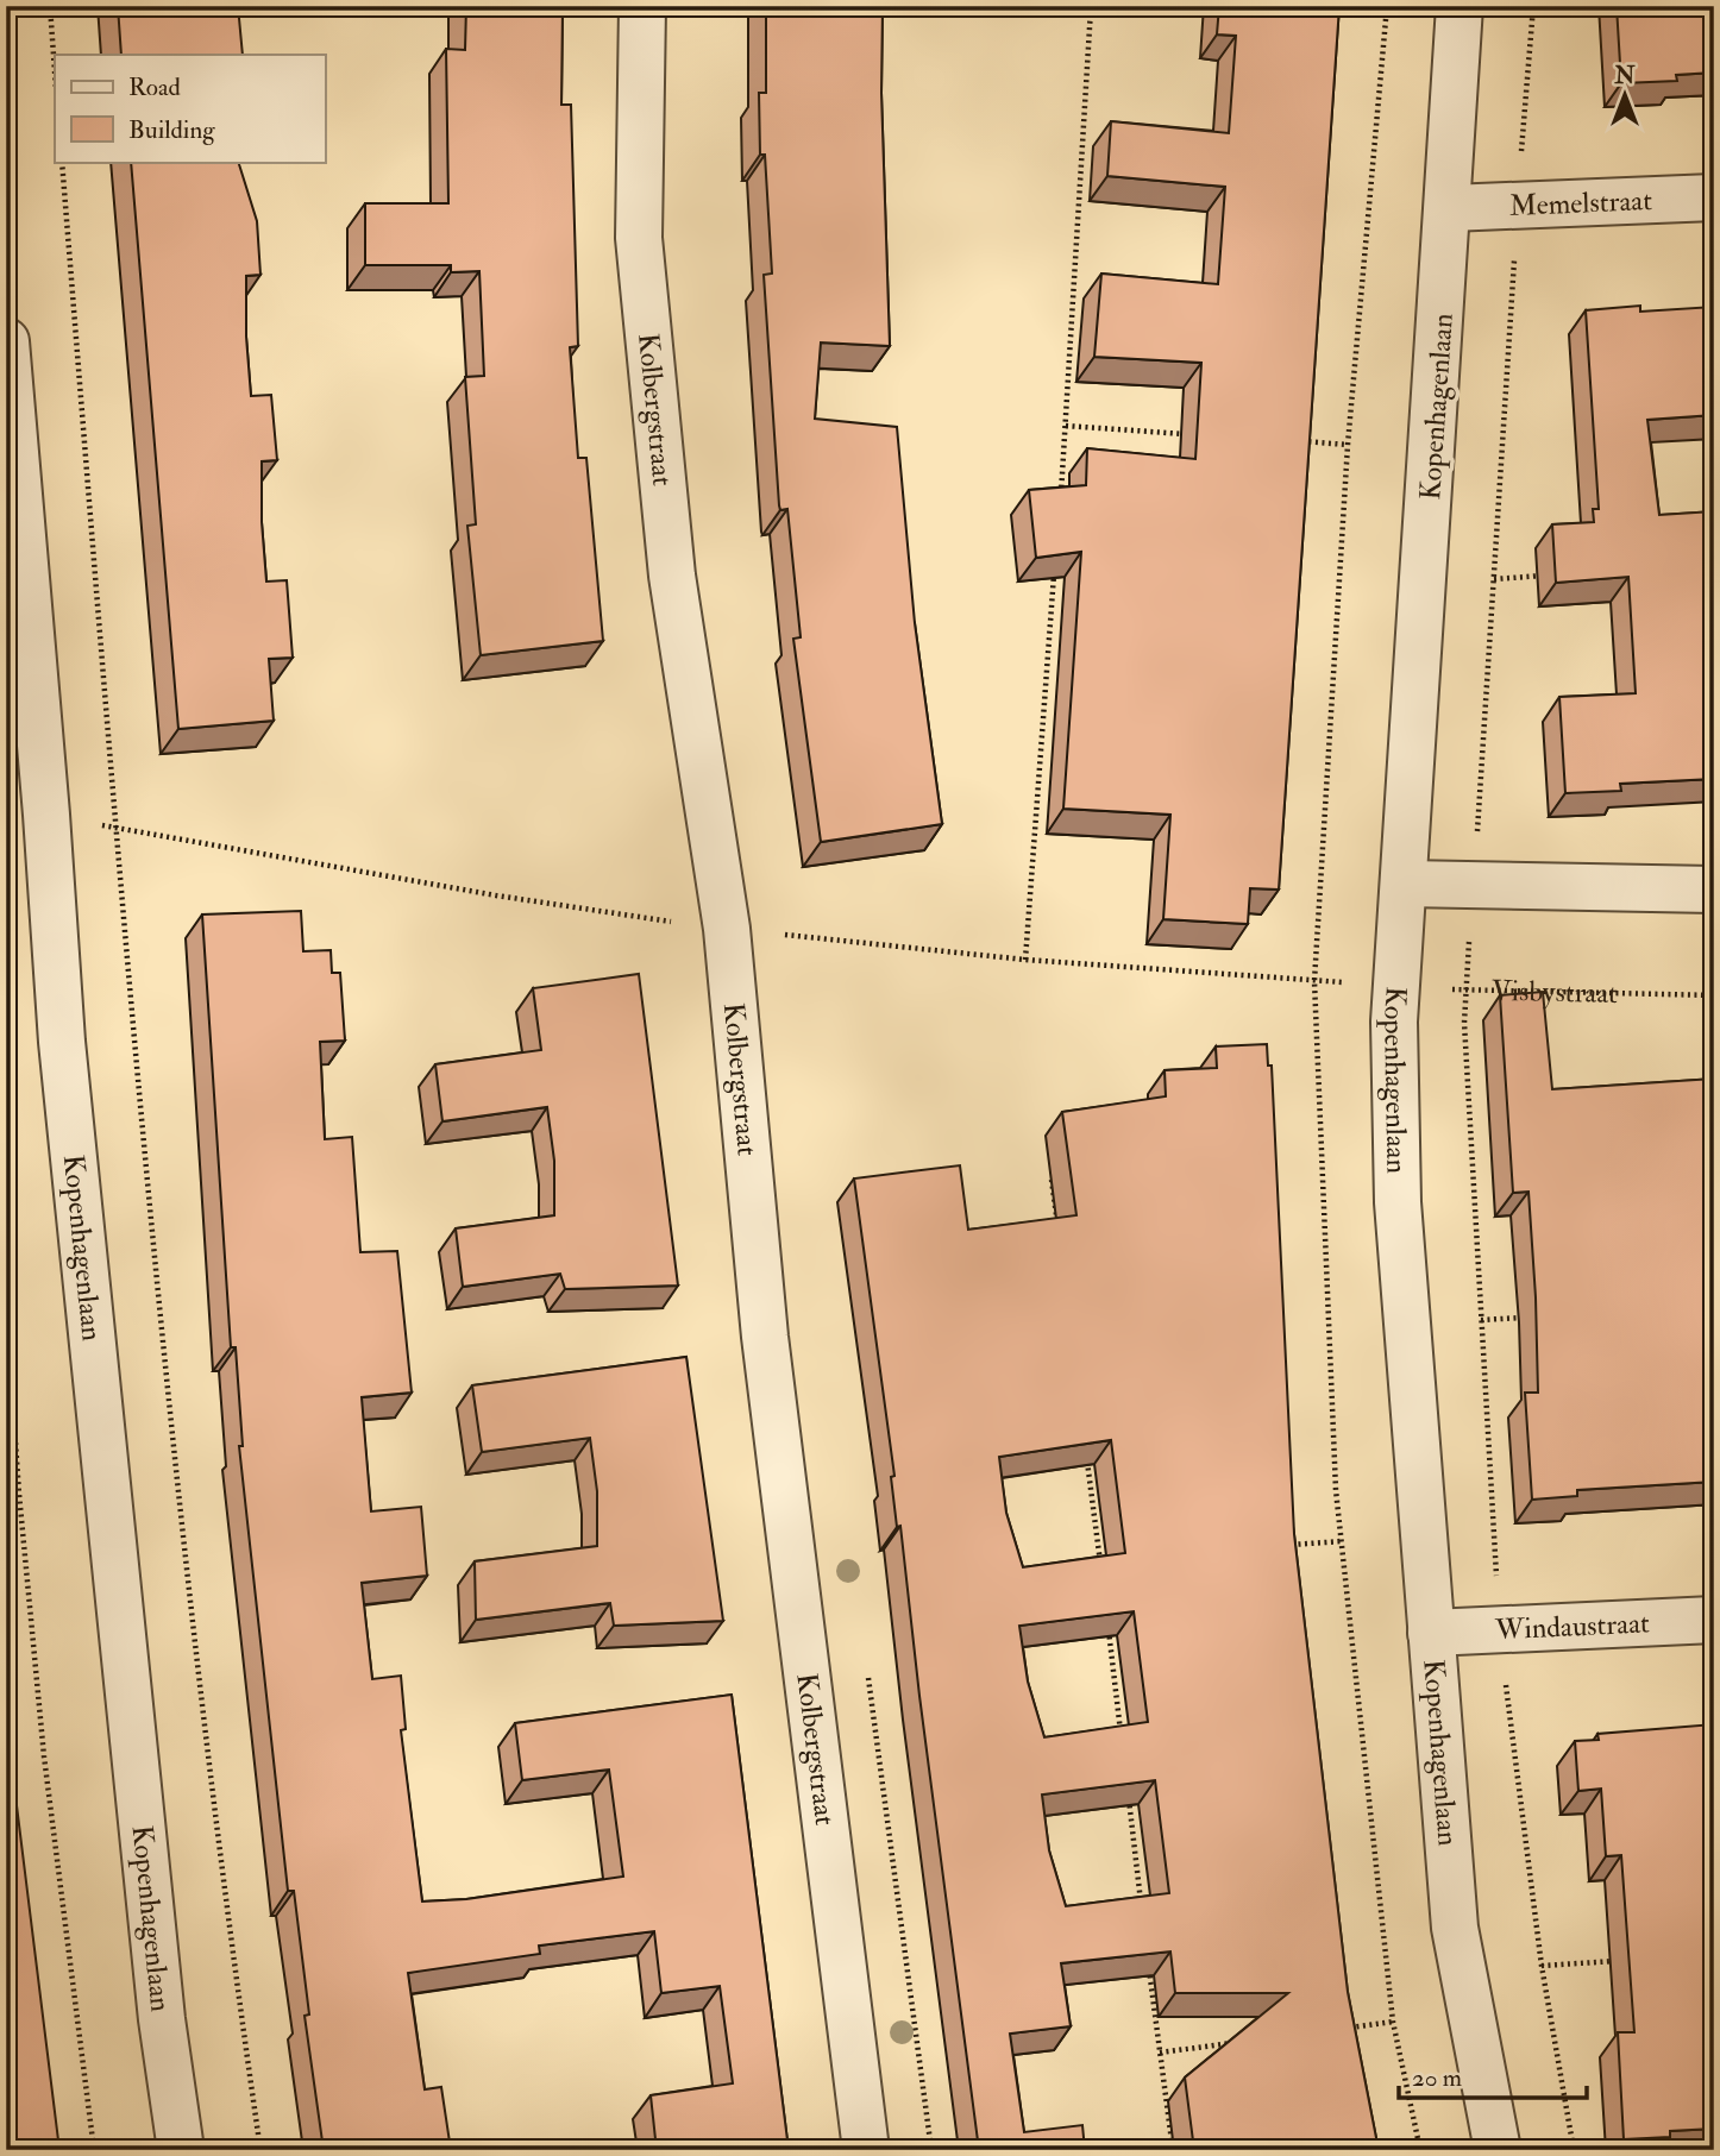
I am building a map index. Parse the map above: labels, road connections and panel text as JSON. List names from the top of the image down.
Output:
{
  "streets": {
    "street": [
      "Memelstraat",
      "Kopenhagenlaan",
      "Kolbergstraat",
      "Windaustraat"
    ],
    "path": ["Visbystraat"]
  },
  "crossings": [
    ["Memelstraat", "Kopenhagenlaan"],
    ["Kopenhagenlaan", "Visbystraat"],
    ["Kopenhagenlaan", "Windaustraat"]
  ],
  "legend": ["Road", "Building"],
  "scale_bar": "20 m",
  "north": "top"
}
